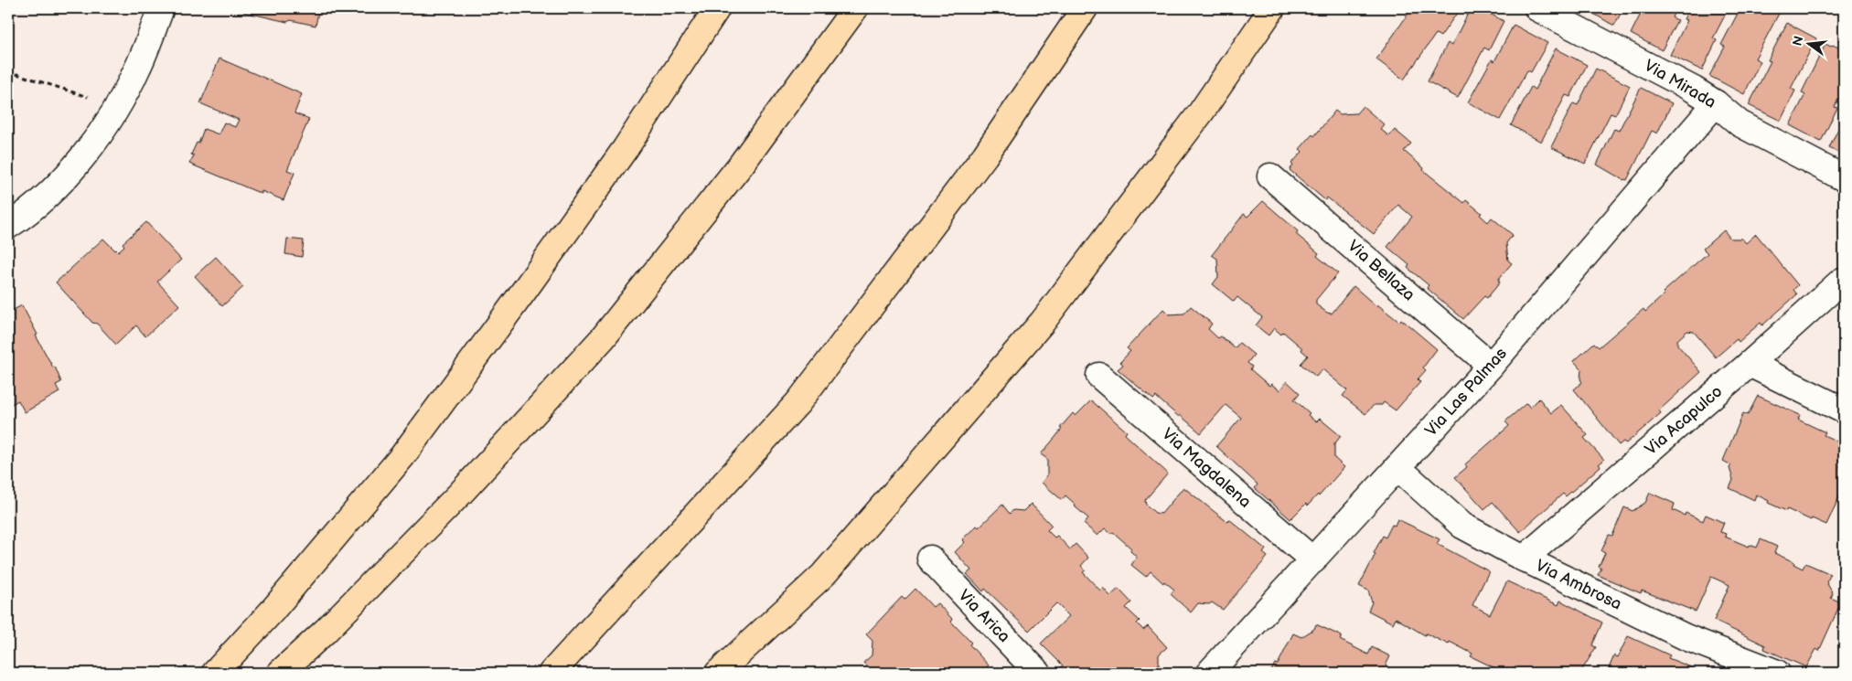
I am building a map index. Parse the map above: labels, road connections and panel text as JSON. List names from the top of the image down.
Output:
{
  "streets": {
    "street": [
      "Via Mirada",
      "Via Bellaza",
      "Via Las Palmas",
      "Via Acapulco",
      "Via Magdalena",
      "Via Ambrosa",
      "Via Arica"
    ]
  },
  "crossings": [
    ["Via Mirada", "Via Las Palmas"],
    ["Via Bellaza", "Via Las Palmas"],
    ["Via Las Palmas", "Via Magdalena"],
    ["Via Las Palmas", "Via Ambrosa"],
    ["Via Acapulco", "Via Ambrosa"]
  ],
  "north": "left"
}
